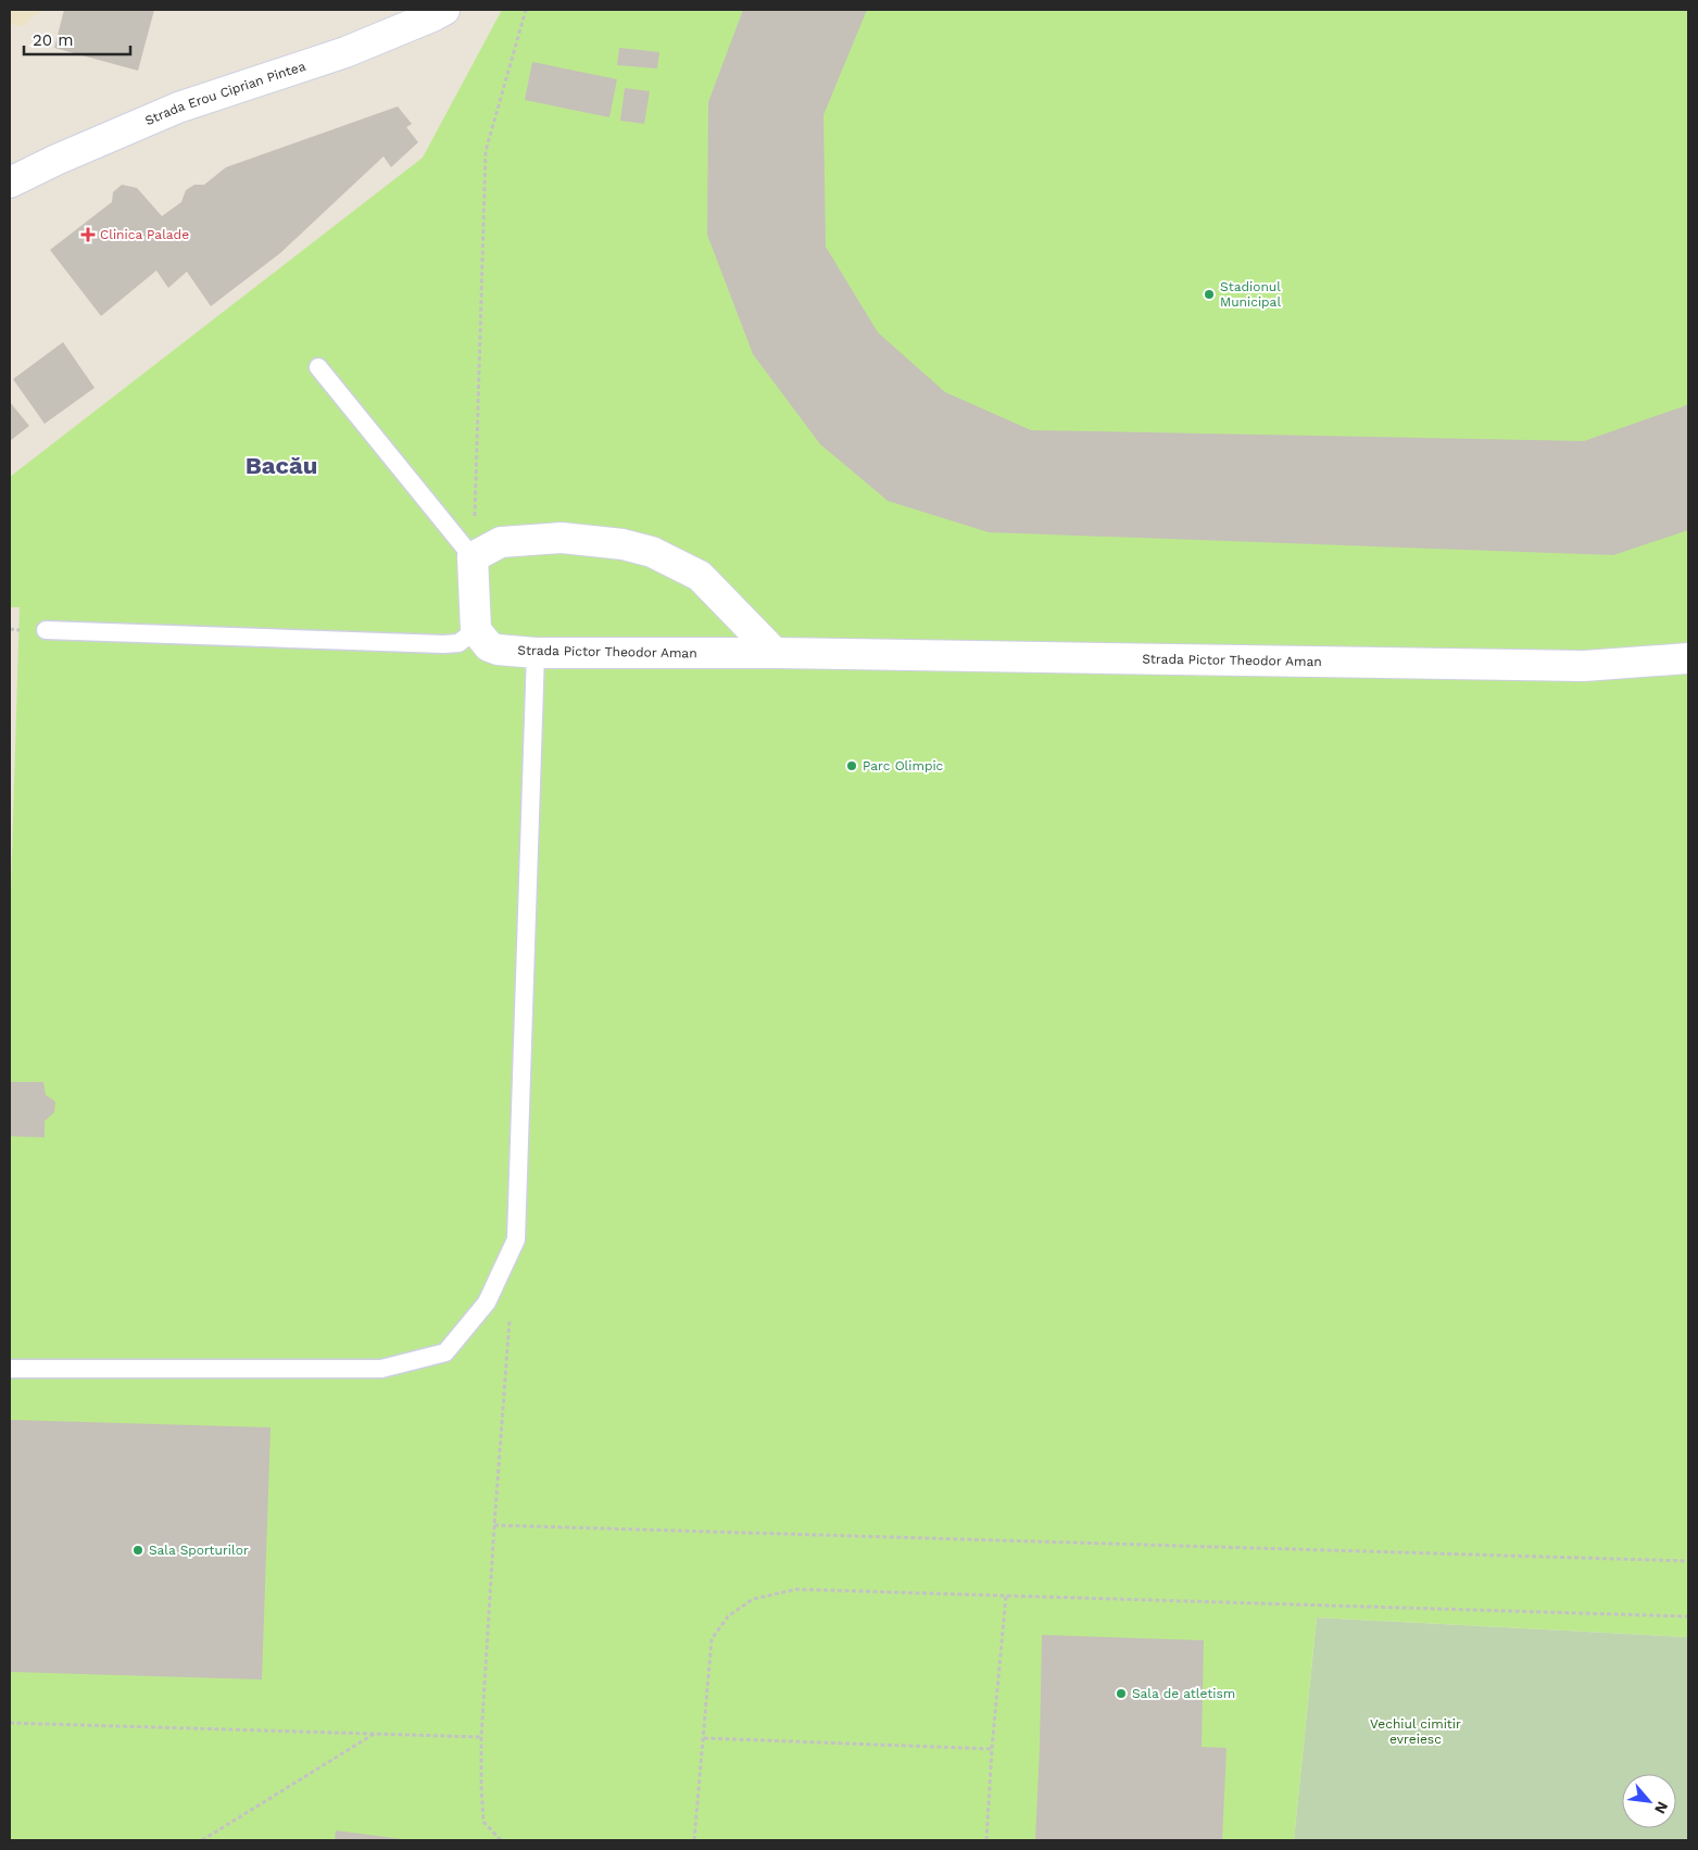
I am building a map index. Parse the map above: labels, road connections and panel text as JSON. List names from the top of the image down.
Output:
{
  "streets": {
    "street": ["Strada Erou Ciprian Pintea", "Strada Pictor Theodor Aman"]
  },
  "districts": ["Bacău"],
  "parks": ["Vechiul cimitir evreiesc"],
  "places": {
    "health": ["Clinica Palade"],
    "other": [
      "Stadionul Municipal",
      "Parc Olimpic",
      "Sala Sporturilor",
      "Sala de atletism"
    ]
  },
  "scale_bar": "20 m",
  "north": "bottom right"
}
